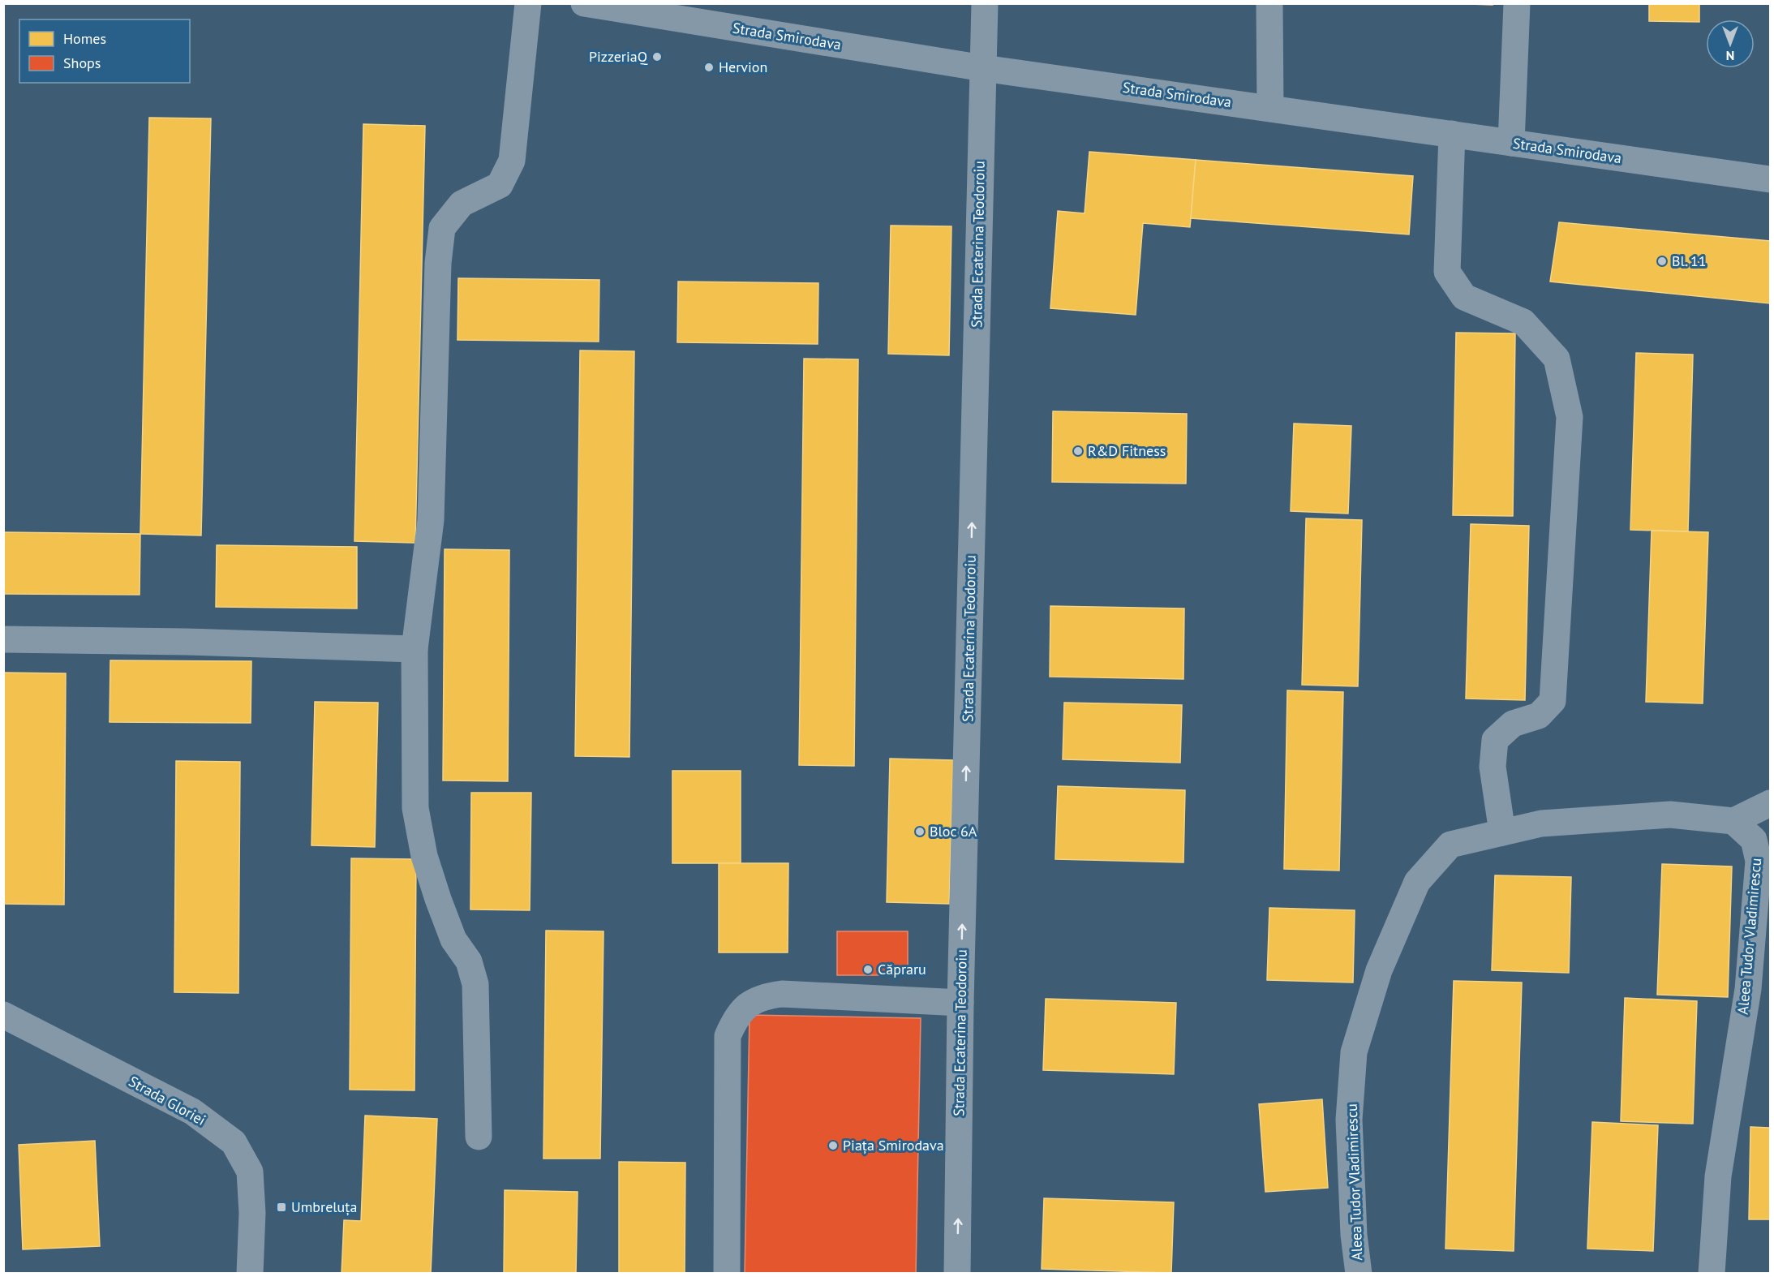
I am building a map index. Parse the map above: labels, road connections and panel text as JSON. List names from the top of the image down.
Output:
{
  "streets": {
    "street": [
      "Strada Smirodava",
      "Strada Ecaterina Teodoroiu",
      "Aleea Tudor Vladimirescu",
      "Strada Gloriei"
    ]
  },
  "crossings": [
    ["Strada Smirodava", "Strada Ecaterina Teodoroiu"]
  ],
  "one_way": ["Strada Ecaterina Teodoroiu"],
  "places": {
    "other": [
      "PizzeriaQ",
      "Hervion",
      "Bl. 11",
      "R&D Fitness",
      "Bloc 6A",
      "Căpraru",
      "Piața Smirodava"
    ],
    "transit": ["Umbreluța"]
  },
  "legend": ["Homes", "Shops"],
  "north": "bottom"
}
